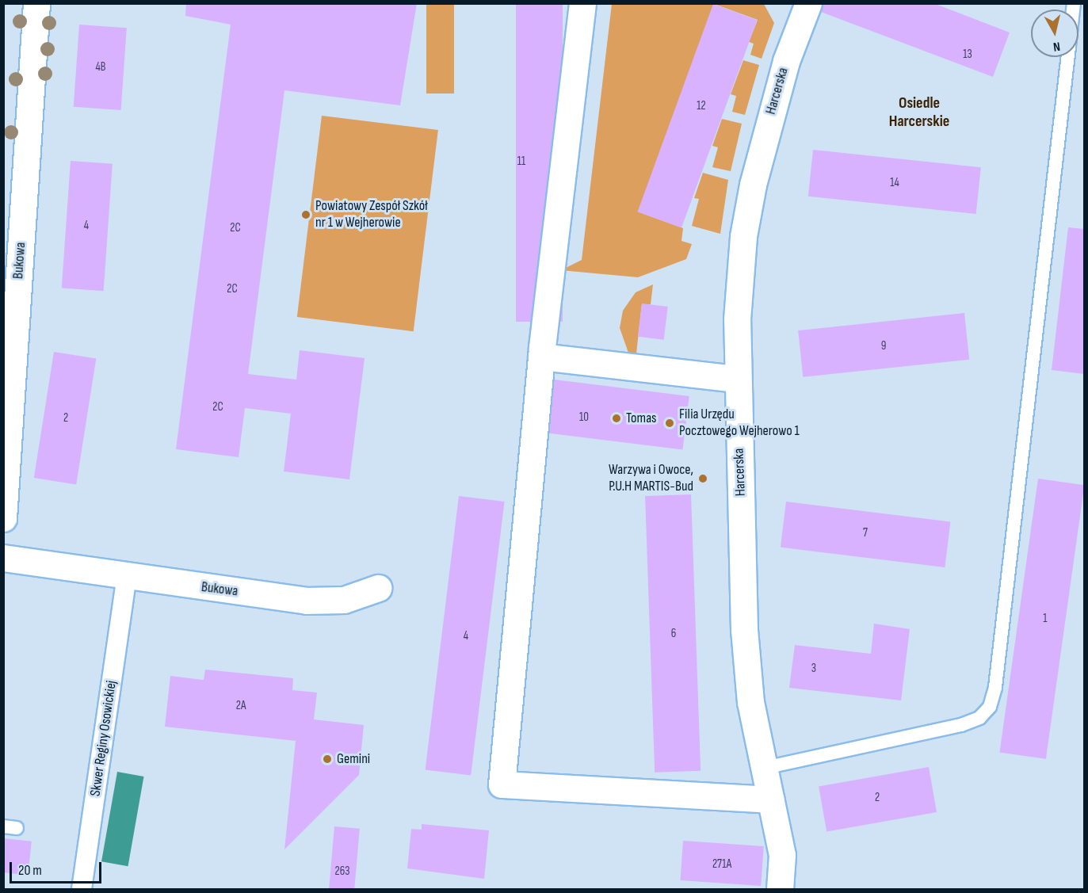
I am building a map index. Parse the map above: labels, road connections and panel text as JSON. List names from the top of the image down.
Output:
{
  "streets": {
    "street": ["Harcerska", "Bukowa", "Skwer Reginy Osowickiej"]
  },
  "districts": ["Osiedle Harcerskie"],
  "places": [
    "Powiatowy Zespół Szkół nr 1 w Wejherowie",
    "Tomas",
    "Filia Urzędu Pocztowego Wejherowo 1",
    "Warzywa i Owoce, P.U.H MARTIS-Bud",
    "Gemini"
  ],
  "house_numbers": [
    "13",
    "4B",
    "12",
    "11",
    "14",
    "4",
    "2C",
    "2C",
    "9",
    "2C",
    "10",
    "2",
    "7",
    "1",
    "6",
    "4",
    "3",
    "2A",
    "2",
    "271A",
    "263"
  ],
  "scale_bar": "20 m",
  "north": "bottom"
}
